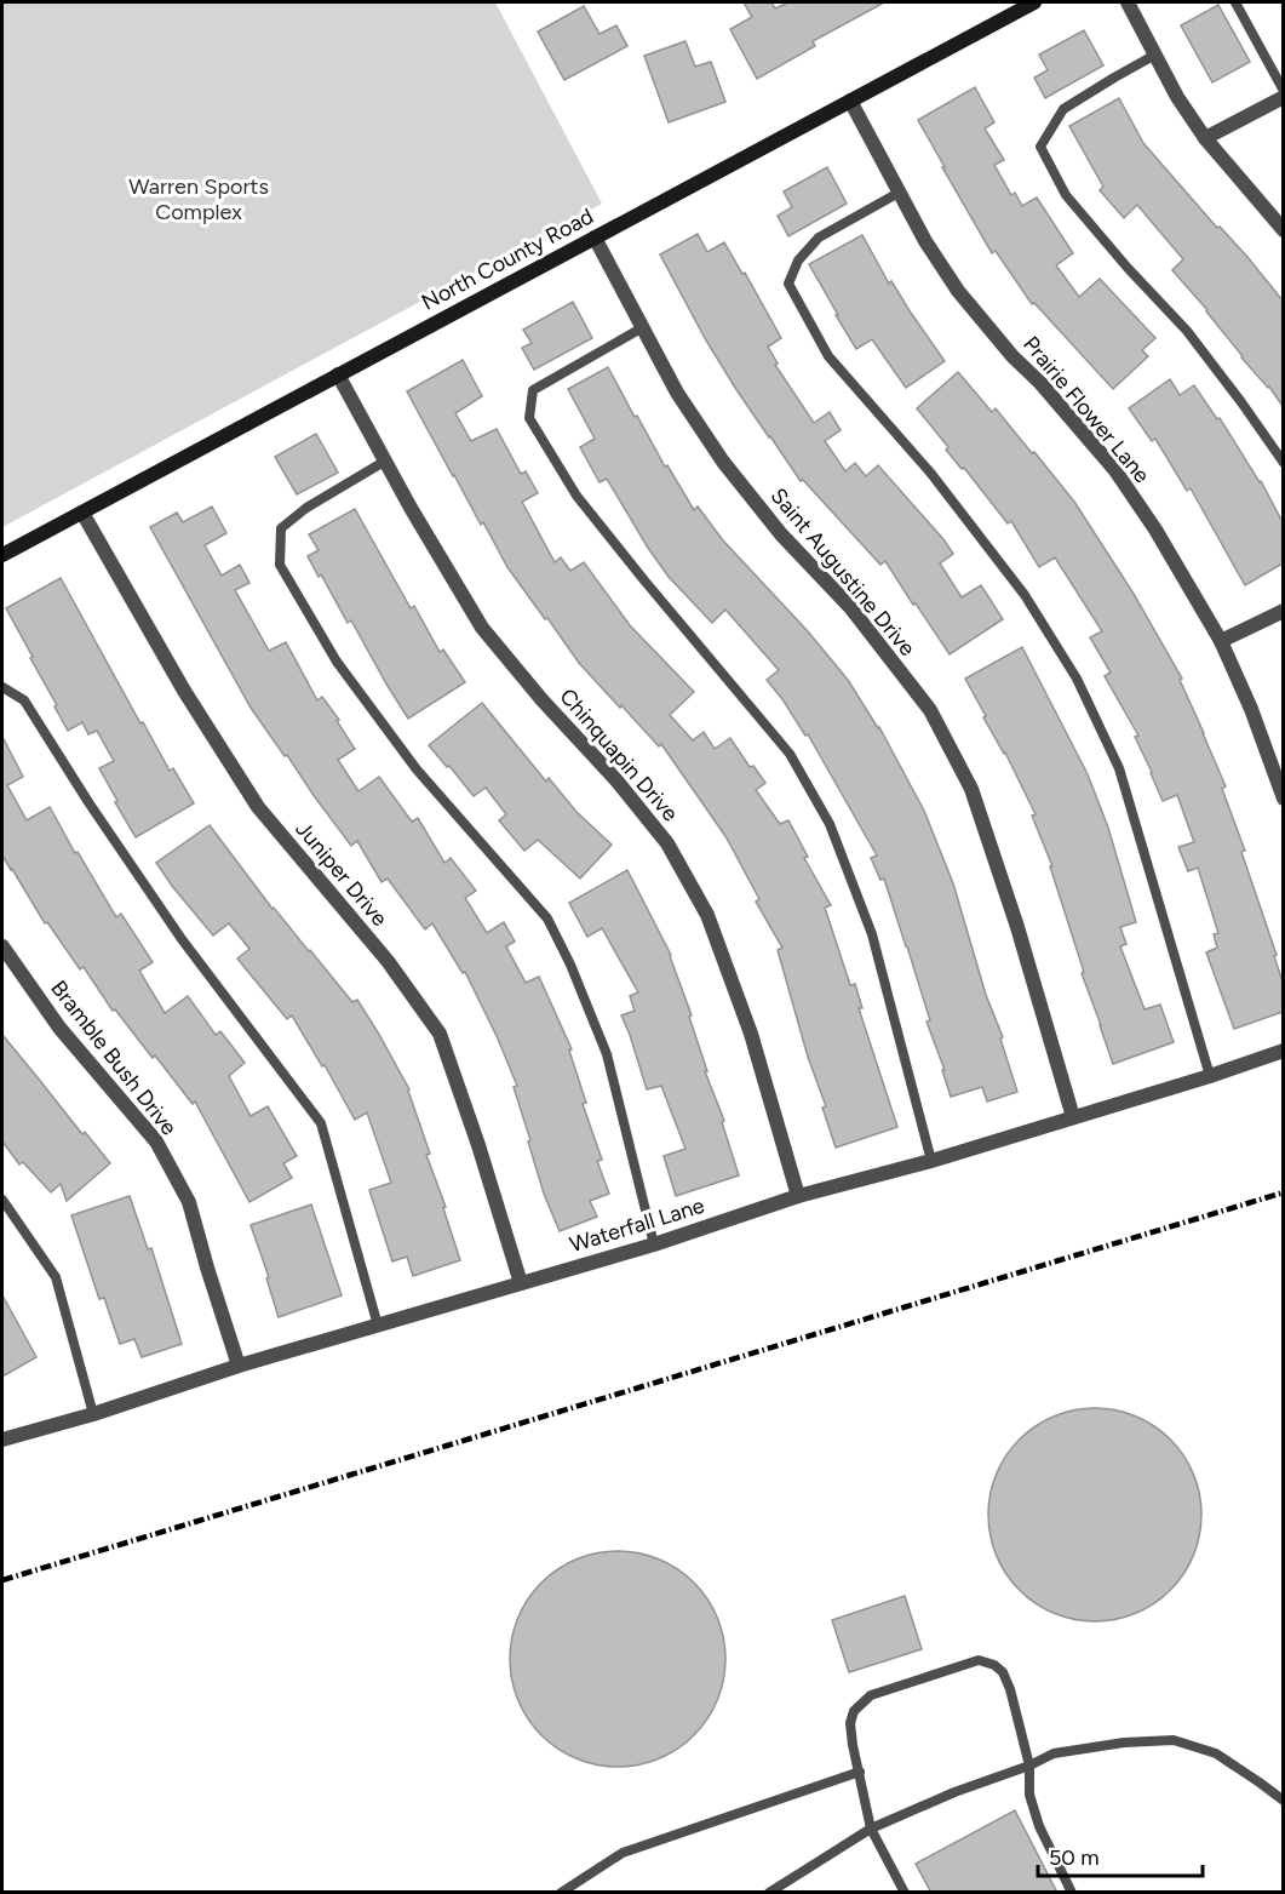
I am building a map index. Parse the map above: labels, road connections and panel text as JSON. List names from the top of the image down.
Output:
{
  "streets": {
    "street": [
      "North County Road",
      "Prairie Flower Lane",
      "Saint Augustine Drive",
      "Chinquapin Drive",
      "Juniper Drive",
      "Bramble Bush Drive",
      "Waterfall Lane"
    ]
  },
  "crossings": [
    ["North County Road", "Prairie Flower Lane"],
    ["North County Road", "Saint Augustine Drive"],
    ["North County Road", "Chinquapin Drive"],
    ["North County Road", "Juniper Drive"],
    ["Saint Augustine Drive", "Waterfall Lane"],
    ["Chinquapin Drive", "Waterfall Lane"],
    ["Juniper Drive", "Waterfall Lane"],
    ["Bramble Bush Drive", "Waterfall Lane"]
  ],
  "parks": ["Warren Sports Complex"],
  "scale_bar": "50 m"
}
